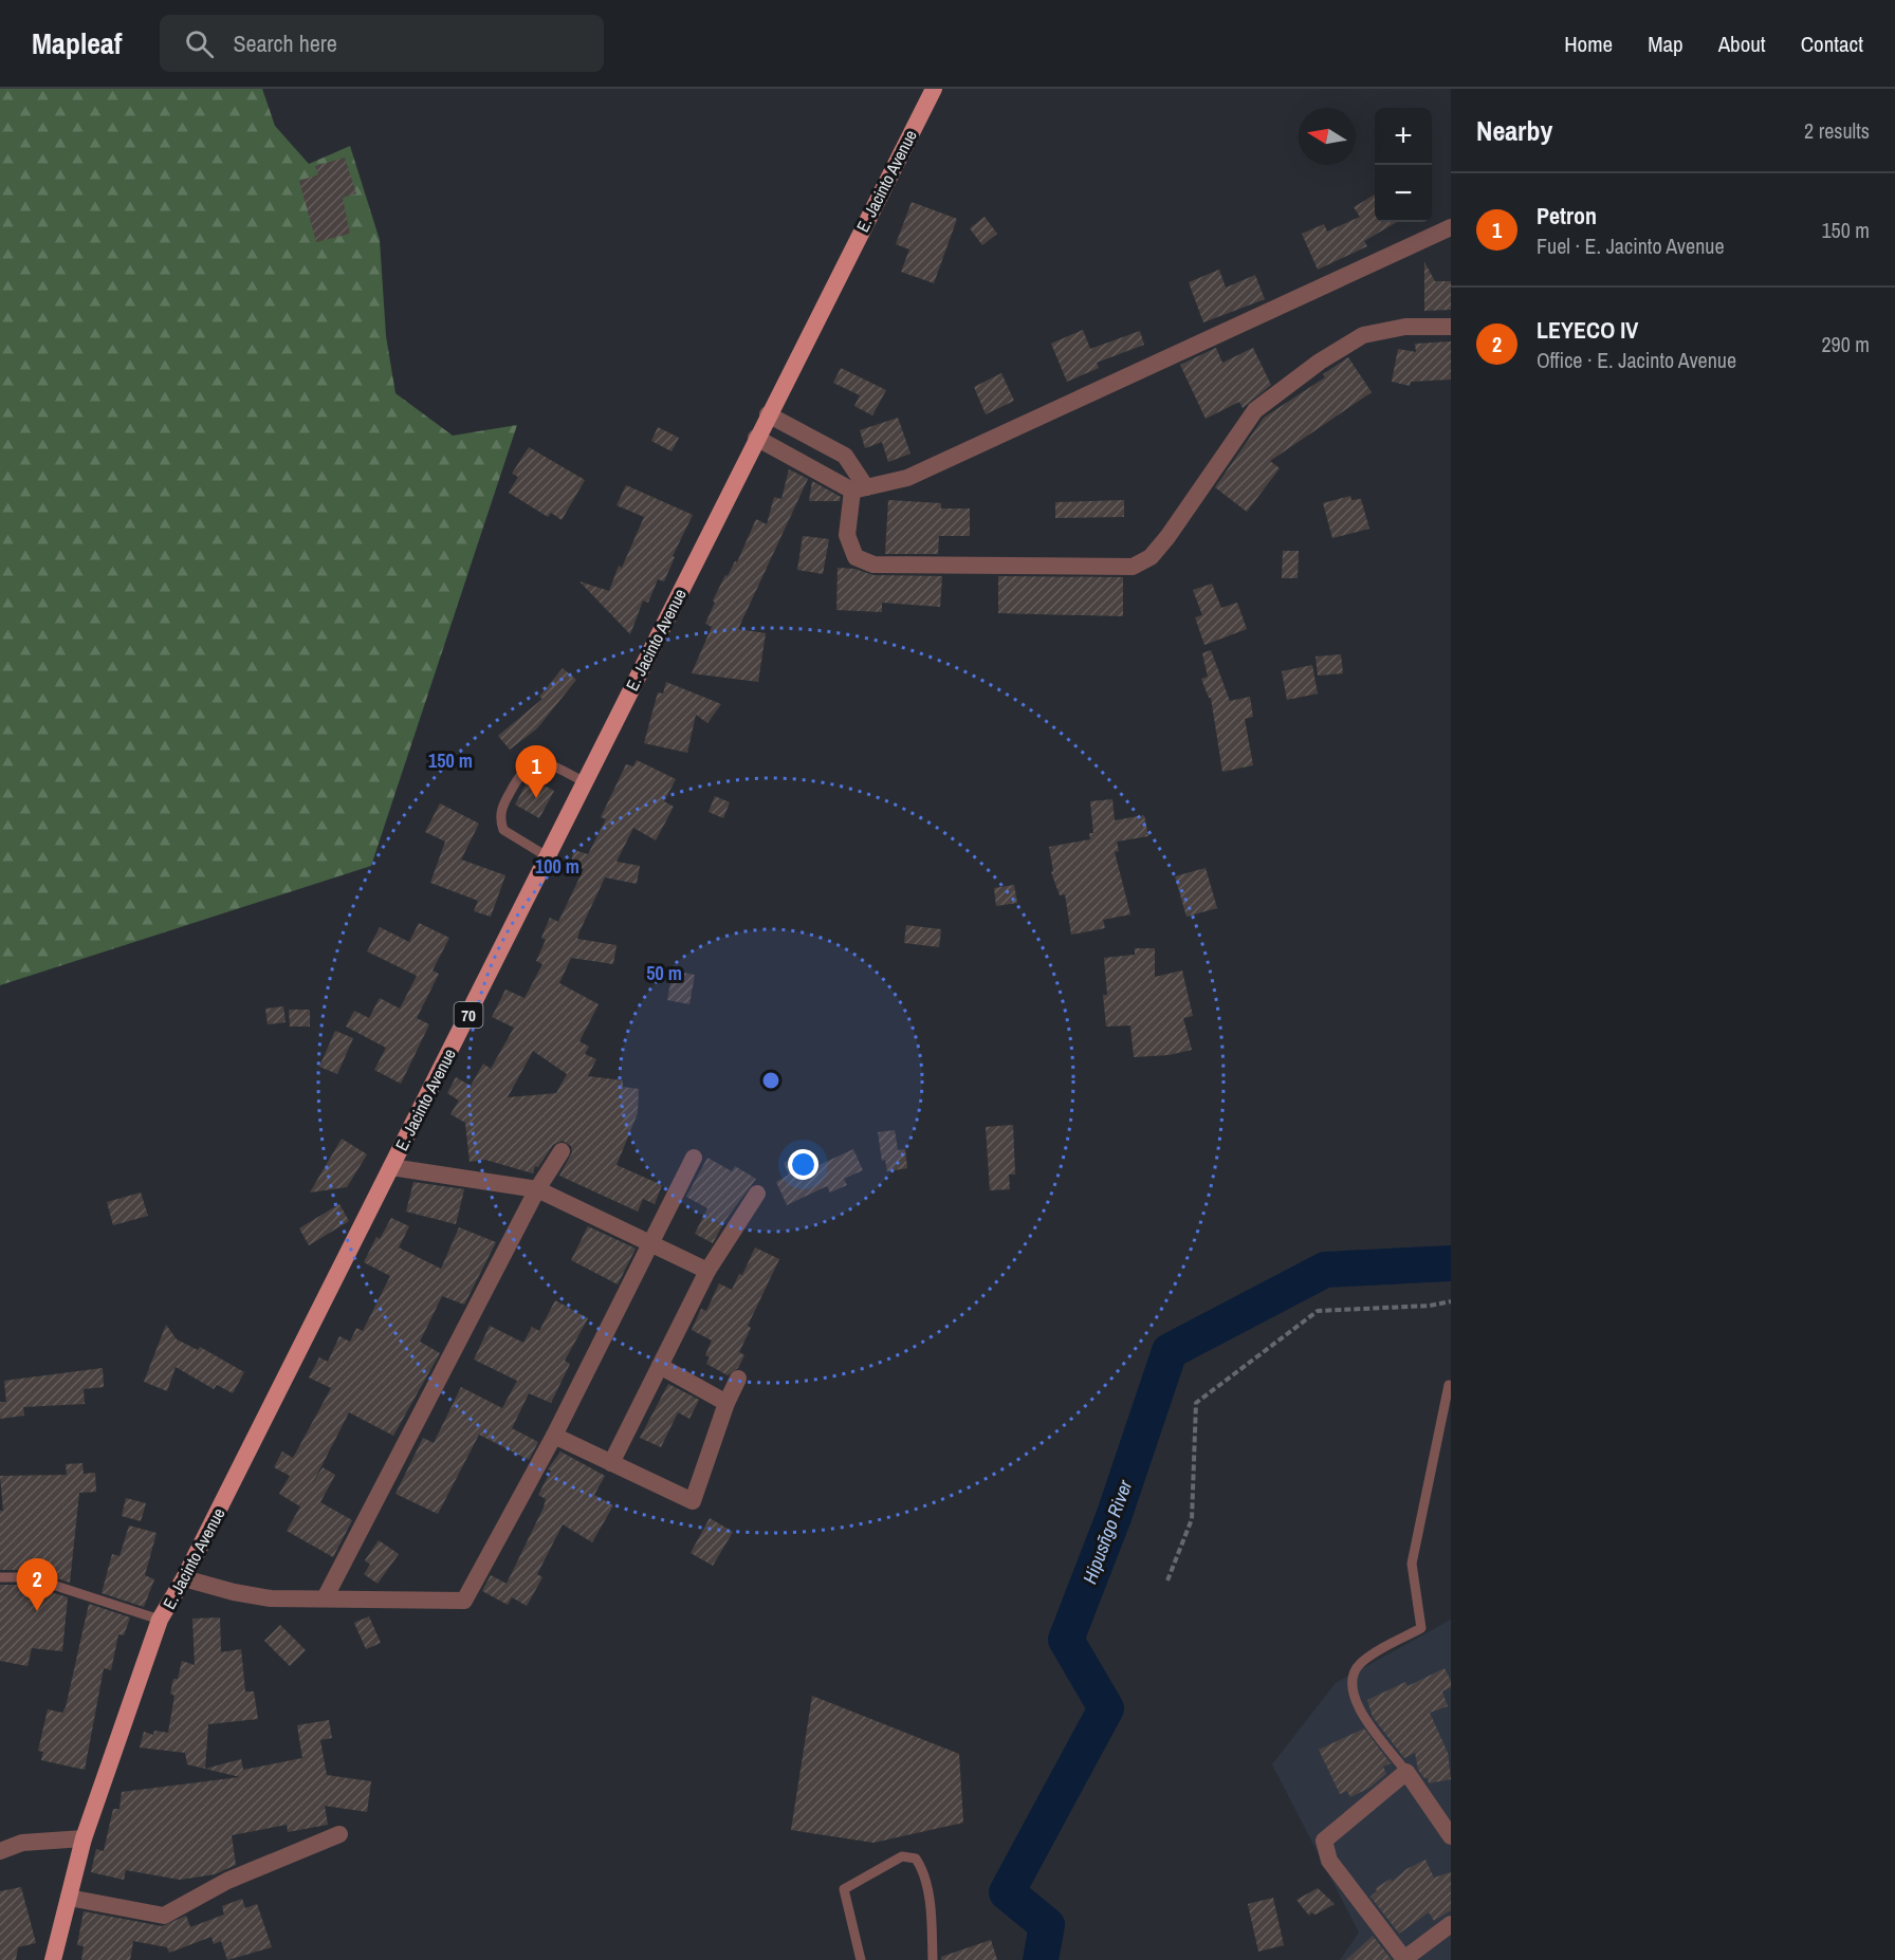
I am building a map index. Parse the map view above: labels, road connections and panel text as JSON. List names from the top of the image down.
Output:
{
  "streets": {
    "main road": ["E. Jacinto Avenue", "70"]
  },
  "water": ["Hipusñgo River"],
  "north": "left",
  "page": {
    "header": "Mapleaf",
    "search": "Search here",
    "nav": [
      "Home",
      "Map",
      "About",
      "Contact"
    ],
    "heading": ["Nearby", "2 results"],
    "map_buttons": ["+", "−"],
    "list": [
      {
        "mark": "1",
        "name": "Petron",
        "note": "Fuel · E. Jacinto Avenue",
        "value": "150 m"
      },
      {
        "mark": "2",
        "name": "LEYECO IV",
        "note": "Office · E. Jacinto Avenue",
        "value": "290 m"
      }
    ],
    "pins": ["1", "2"]
  },
  "rings": ["150 m", "100 m", "50 m"]
}
